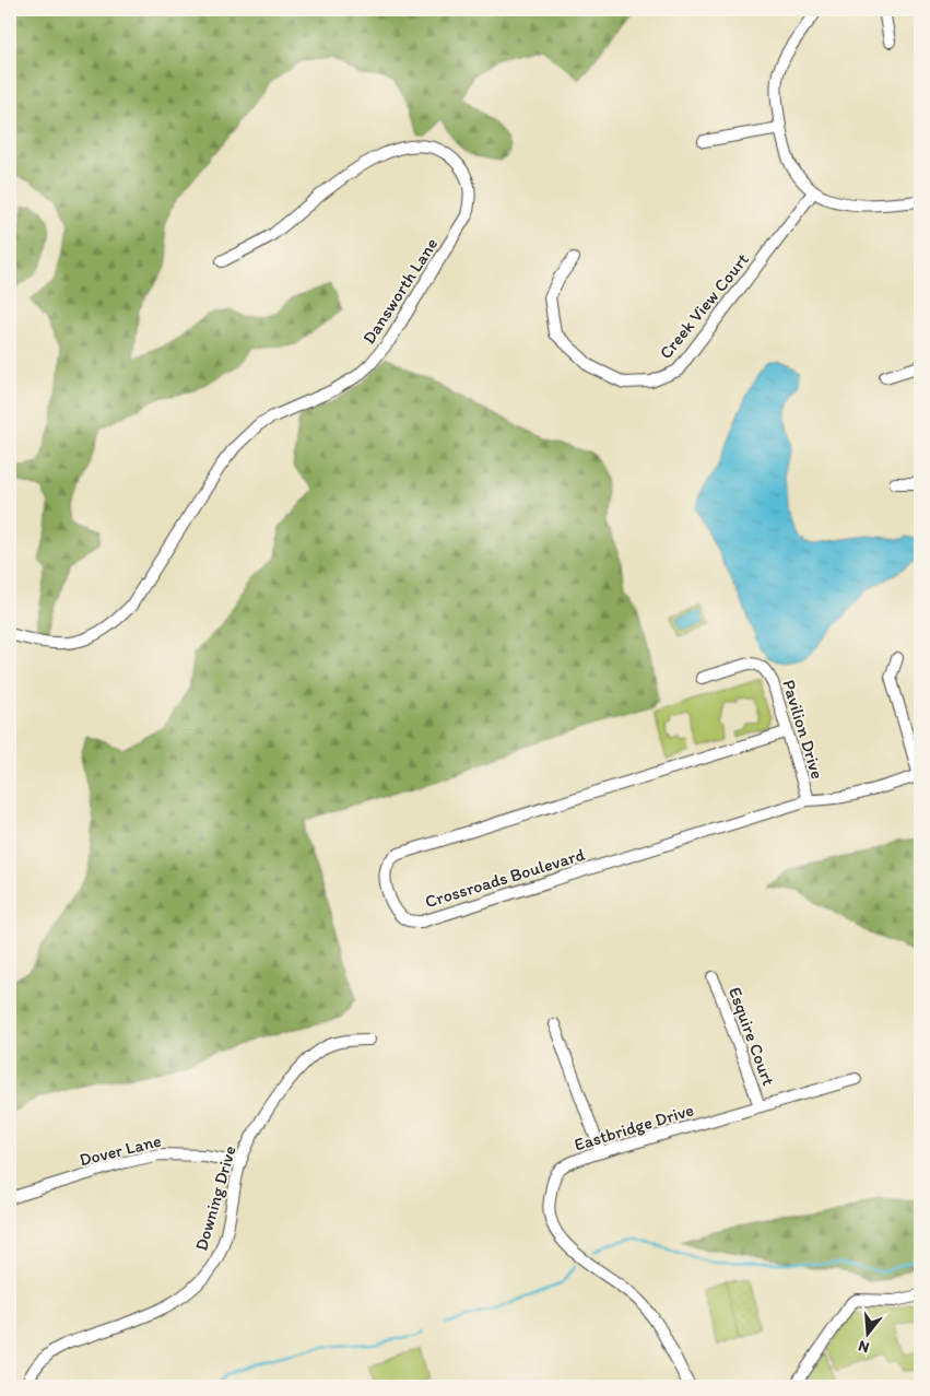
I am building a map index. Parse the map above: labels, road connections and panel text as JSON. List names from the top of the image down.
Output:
{
  "streets": {
    "street": [
      "Dansworth Lane",
      "Creek View Court",
      "Pavilion Drive",
      "Crossroads Boulevard",
      "Esquire Court",
      "Eastbridge Drive",
      "Dover Lane",
      "Downing Drive"
    ]
  },
  "crossings": [
    ["Pavilion Drive", "Crossroads Boulevard"],
    ["Esquire Court", "Eastbridge Drive"],
    ["Dover Lane", "Downing Drive"]
  ],
  "north": "bottom"
}
